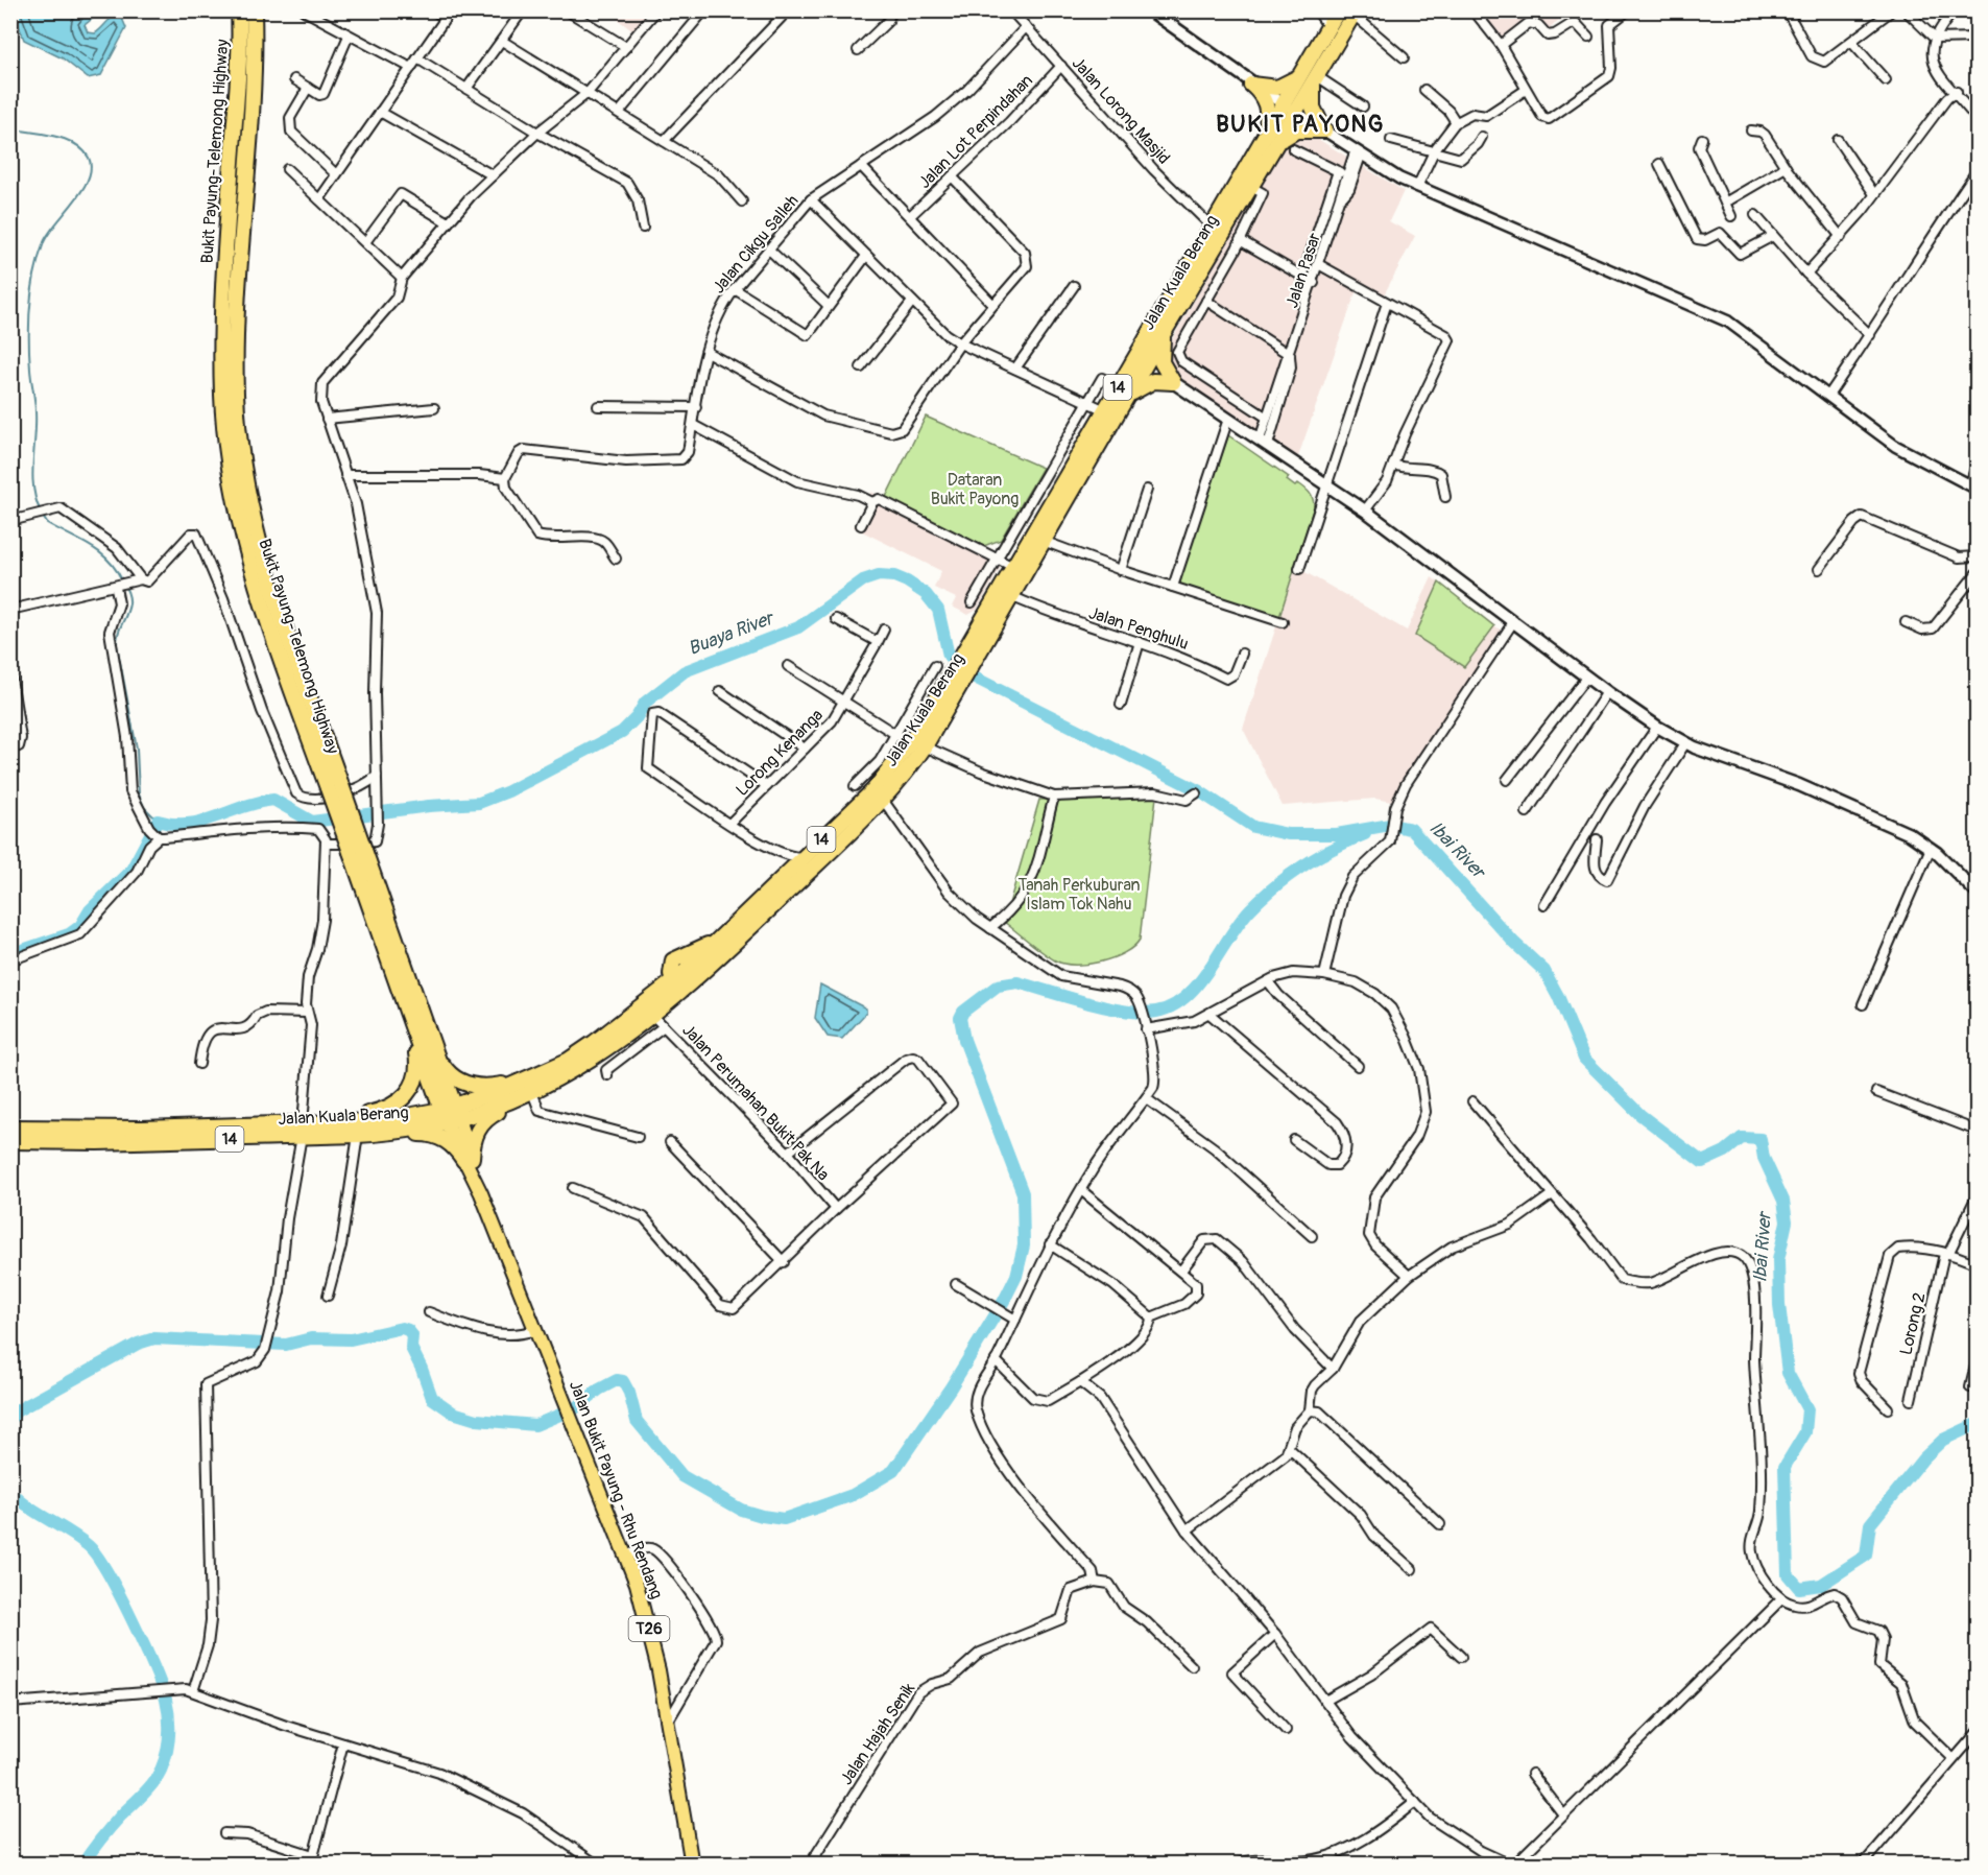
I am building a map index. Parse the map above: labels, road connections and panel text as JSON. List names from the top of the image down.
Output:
{
  "streets": {
    "highway": ["Bukit Payung-Telemong Highway", "Jalan Kuala Berang", "14"],
    "main road": ["Jalan Bukit Payung - Rhu Rendang", "T26"],
    "street": [
      "Jalan Lorong Masjid",
      "Jalan Lot Perpindahan",
      "Jalan Cikgu Salleh",
      "Jalan Pasar",
      "Jalan Penghulu",
      "Lorong Kenanga",
      "Jalan Perumahan Bukit Pak Na",
      "Lorong 2",
      "Jalan Hajah Senik"
    ]
  },
  "crossings": [
    ["Jalan Lorong Masjid", "Jalan Lot Perpindahan"],
    ["Jalan Lorong Masjid", "Jalan Cikgu Salleh"],
    ["Jalan Lorong Masjid", "Jalan Kuala Berang"],
    ["Bukit Payung-Telemong Highway", "Jalan Kuala Berang"],
    ["Bukit Payung-Telemong Highway", "Jalan Bukit Payung - Rhu Rendang"],
    ["Jalan Kuala Berang", "Jalan Penghulu"],
    ["Jalan Kuala Berang", "Jalan Perumahan Bukit Pak Na"],
    ["Jalan Kuala Berang", "Jalan Bukit Payung - Rhu Rendang"]
  ],
  "districts": ["BUKIT PAYONG"],
  "water": ["Buaya River", "Ibai River"],
  "parks": ["Dataran Bukit Payong", "Tanah Perkuburan Islam Tok Nahu"]
}
